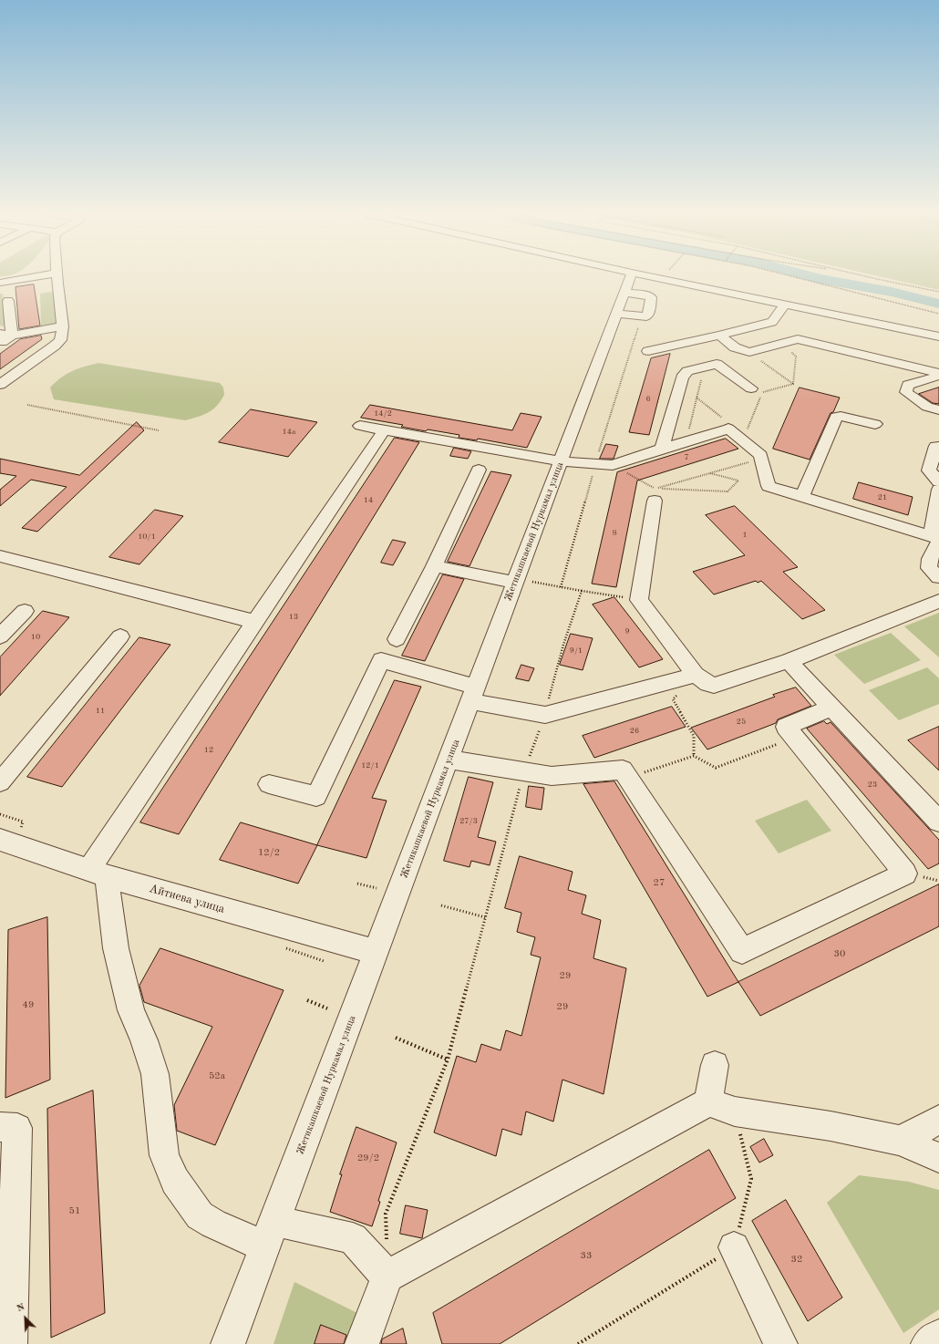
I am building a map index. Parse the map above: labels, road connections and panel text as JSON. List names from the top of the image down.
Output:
{
  "streets": {
    "street": ["Жетикашкаевой Нуркамал улица", "Айтиева улица"]
  },
  "crossings": [
    ["Жетикашкаевой Нуркамал улица", "Айтиева улица"]
  ],
  "house_numbers": [
    "6",
    "14/2",
    "14а",
    "7",
    "21",
    "14",
    "8",
    "1",
    "10/1",
    "13",
    "9",
    "10",
    "9/1",
    "11",
    "25",
    "26",
    "12",
    "12/1",
    "23",
    "27/3",
    "12/2",
    "27",
    "30",
    "29",
    "49",
    "29",
    "52а",
    "29/2",
    "51",
    "33",
    "32"
  ],
  "north": "top left"
}
